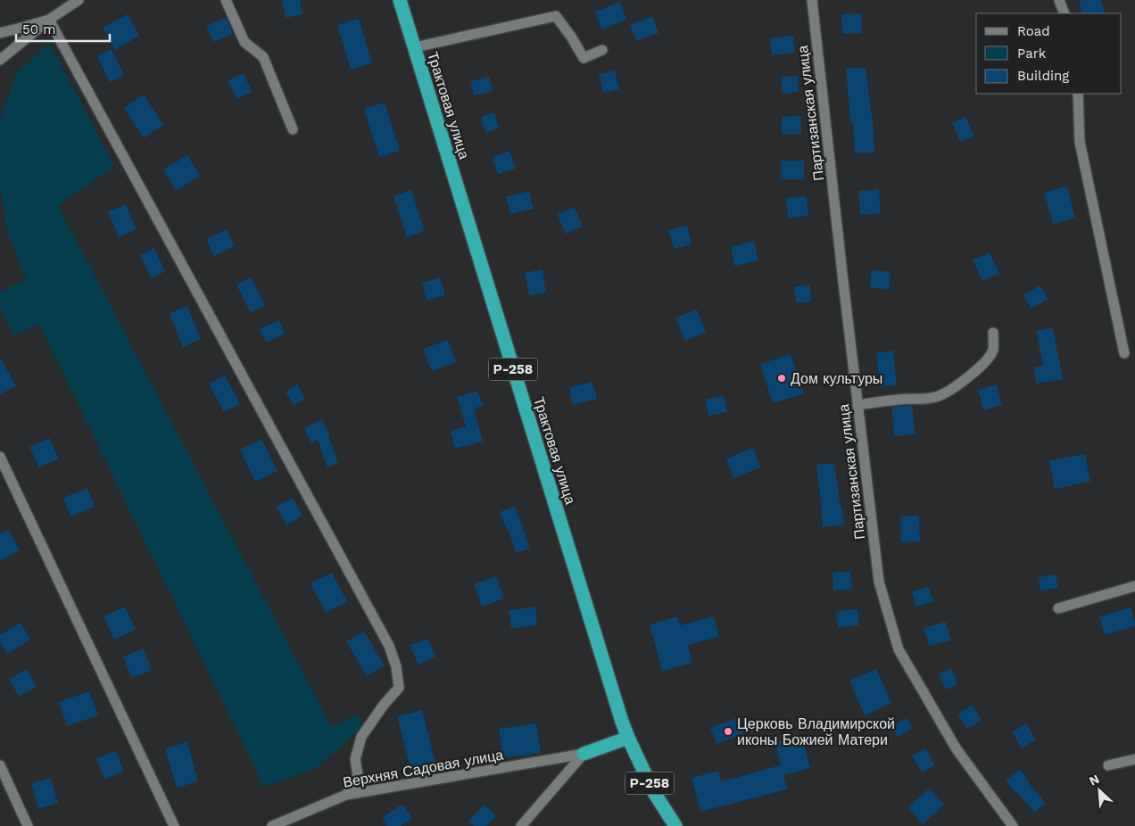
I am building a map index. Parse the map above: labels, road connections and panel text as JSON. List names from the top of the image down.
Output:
{
  "streets": {
    "highway": ["Трактовая улица", "Р-258"],
    "street": ["Партизанская улица", "Верхняя Садовая улица"]
  },
  "places": ["Дом культуры", "Церковь Владимирской иконы Божией Матери"],
  "legend": ["Road", "Park", "Building"],
  "scale_bar": "50 m",
  "north": "top left"
}
